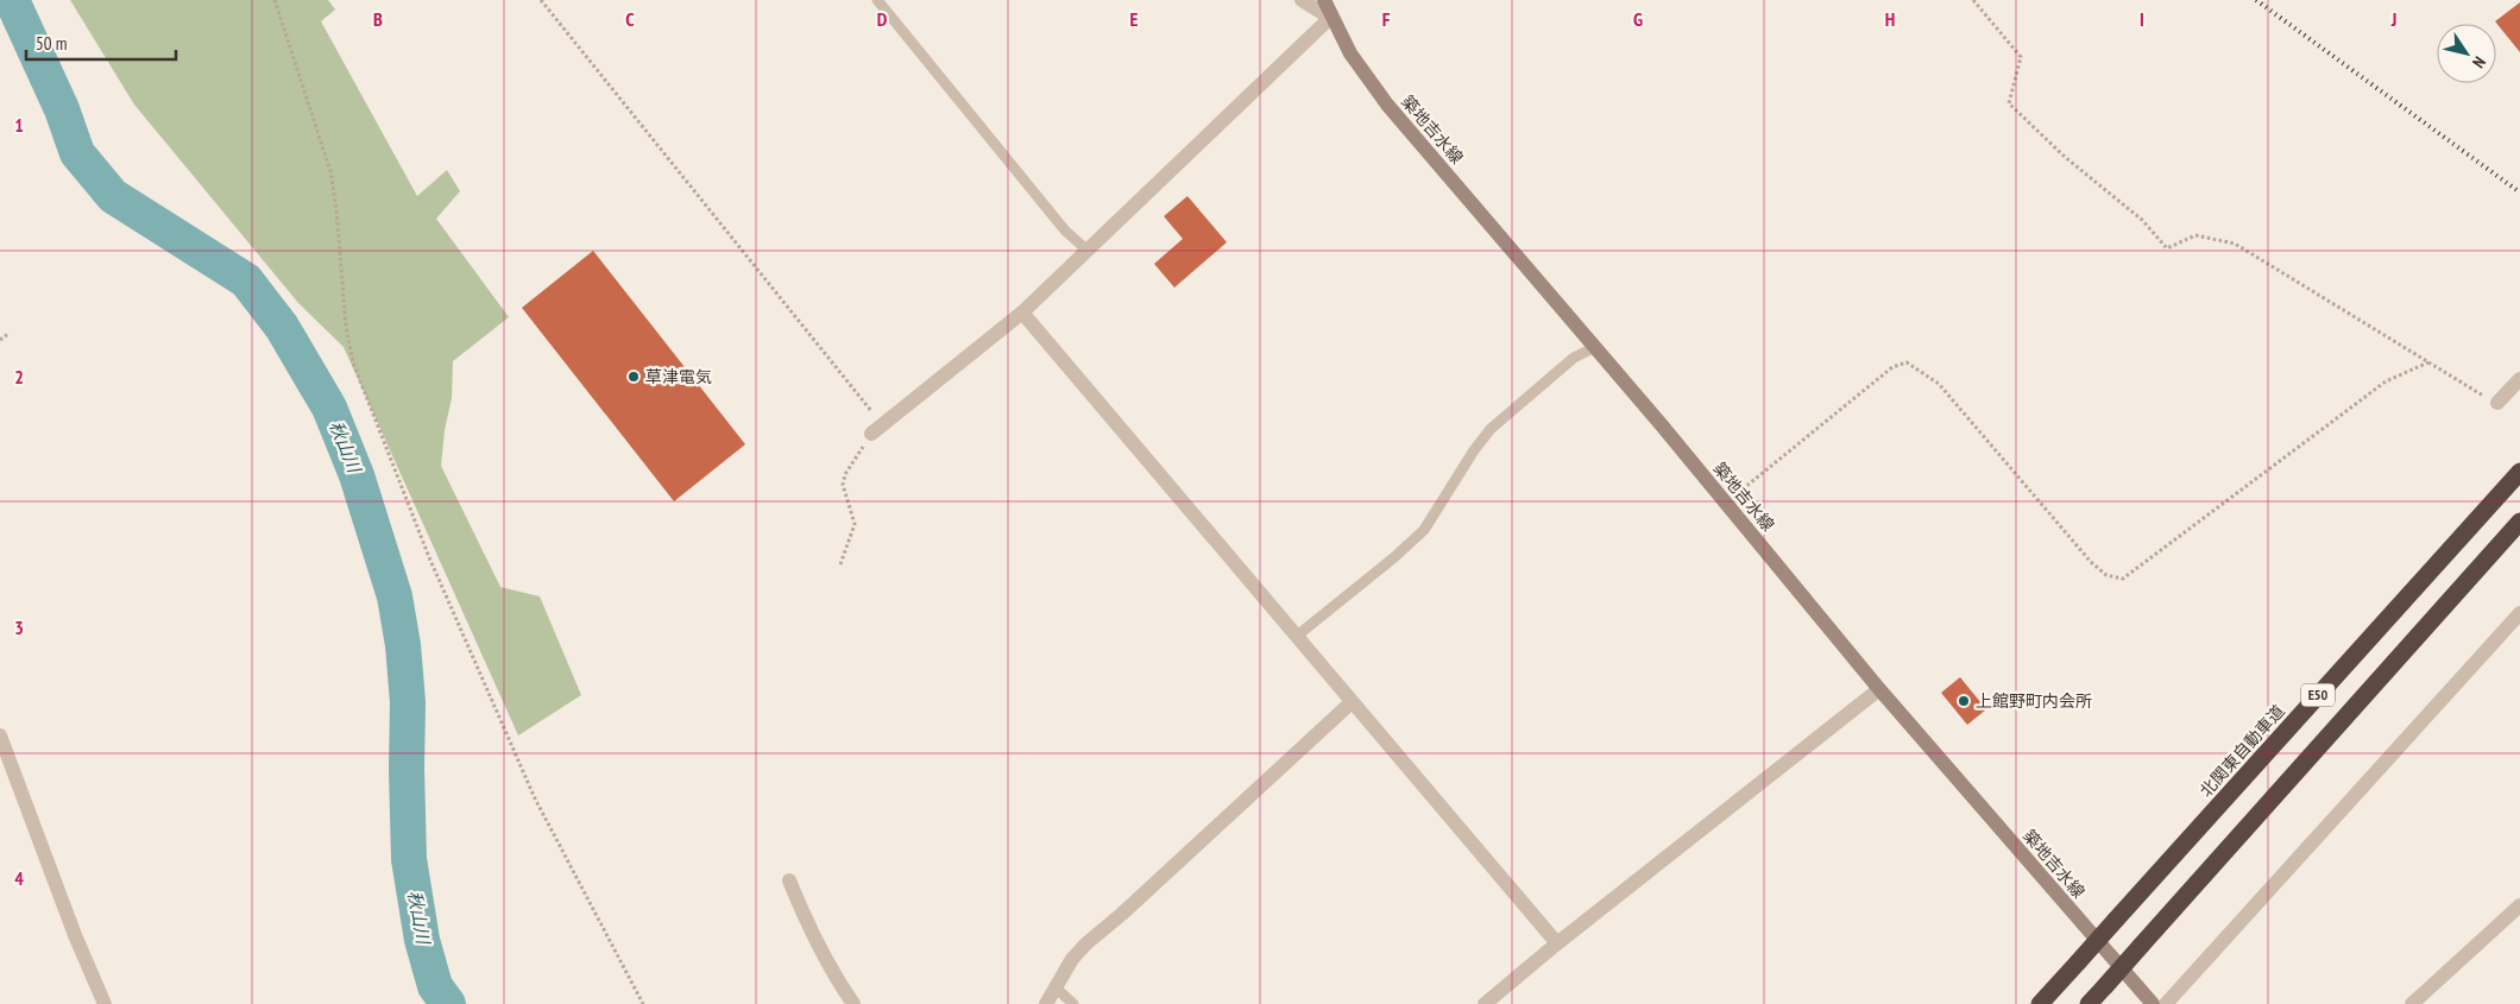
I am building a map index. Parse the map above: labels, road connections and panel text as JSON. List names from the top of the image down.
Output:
{
  "streets": {
    "highway": ["E50", "北関東自動車道"],
    "main road": ["築地吉水線"]
  },
  "water": ["秋山川"],
  "places": ["草津電気", "上館野町内会所"],
  "scale_bar": "50 m",
  "north": "bottom right",
  "grid": {
    "columns": [
      "B",
      "C",
      "D",
      "E",
      "F",
      "G",
      "H",
      "I",
      "J"
    ],
    "rows": [
      "1",
      "2",
      "3",
      "4"
    ]
  }
}
